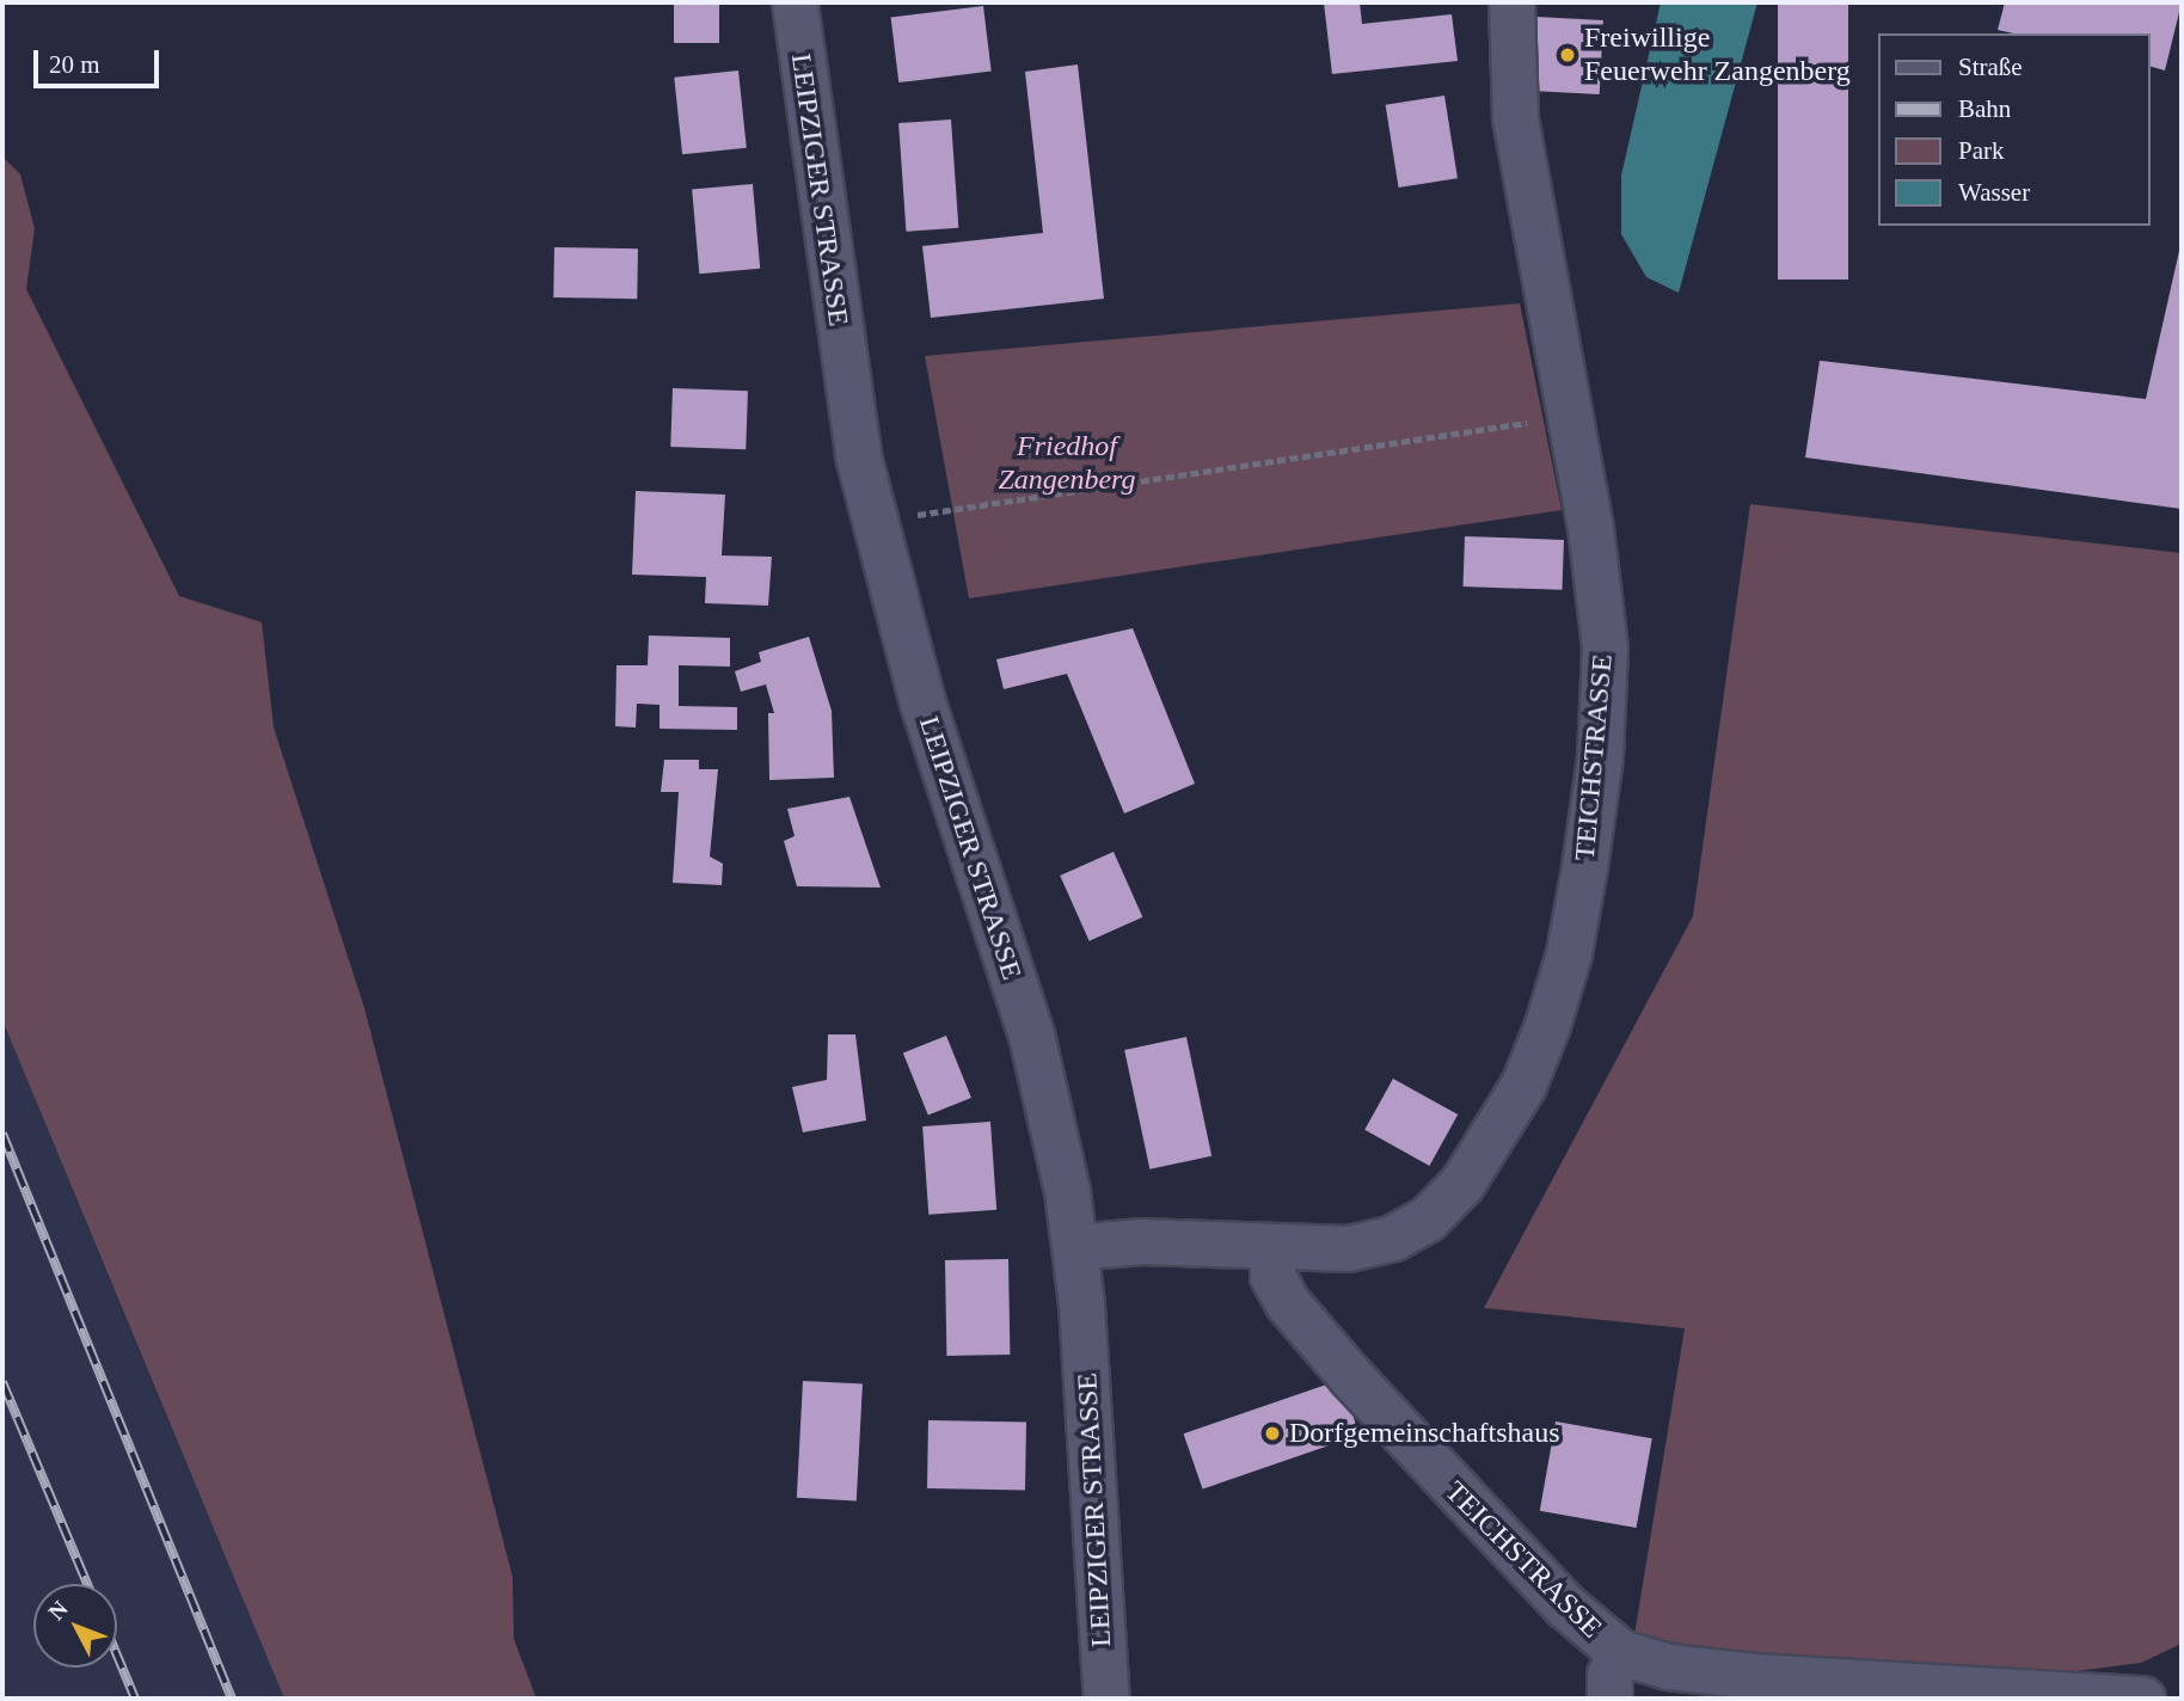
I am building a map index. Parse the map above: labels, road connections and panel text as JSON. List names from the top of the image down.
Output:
{
  "streets": {
    "street": ["LEIPZIGER STRASSE", "TEICHSTRASSE"]
  },
  "crossings": [
    ["LEIPZIGER STRASSE", "TEICHSTRASSE"]
  ],
  "parks": ["Friedhof Zangenberg"],
  "places": ["Freiwillige Feuerwehr Zangenberg", "Dorfgemeinschaftshaus"],
  "legend": [
    "Straße",
    "Bahn",
    "Park",
    "Wasser"
  ],
  "scale_bar": "20 m",
  "north": "top left"
}
